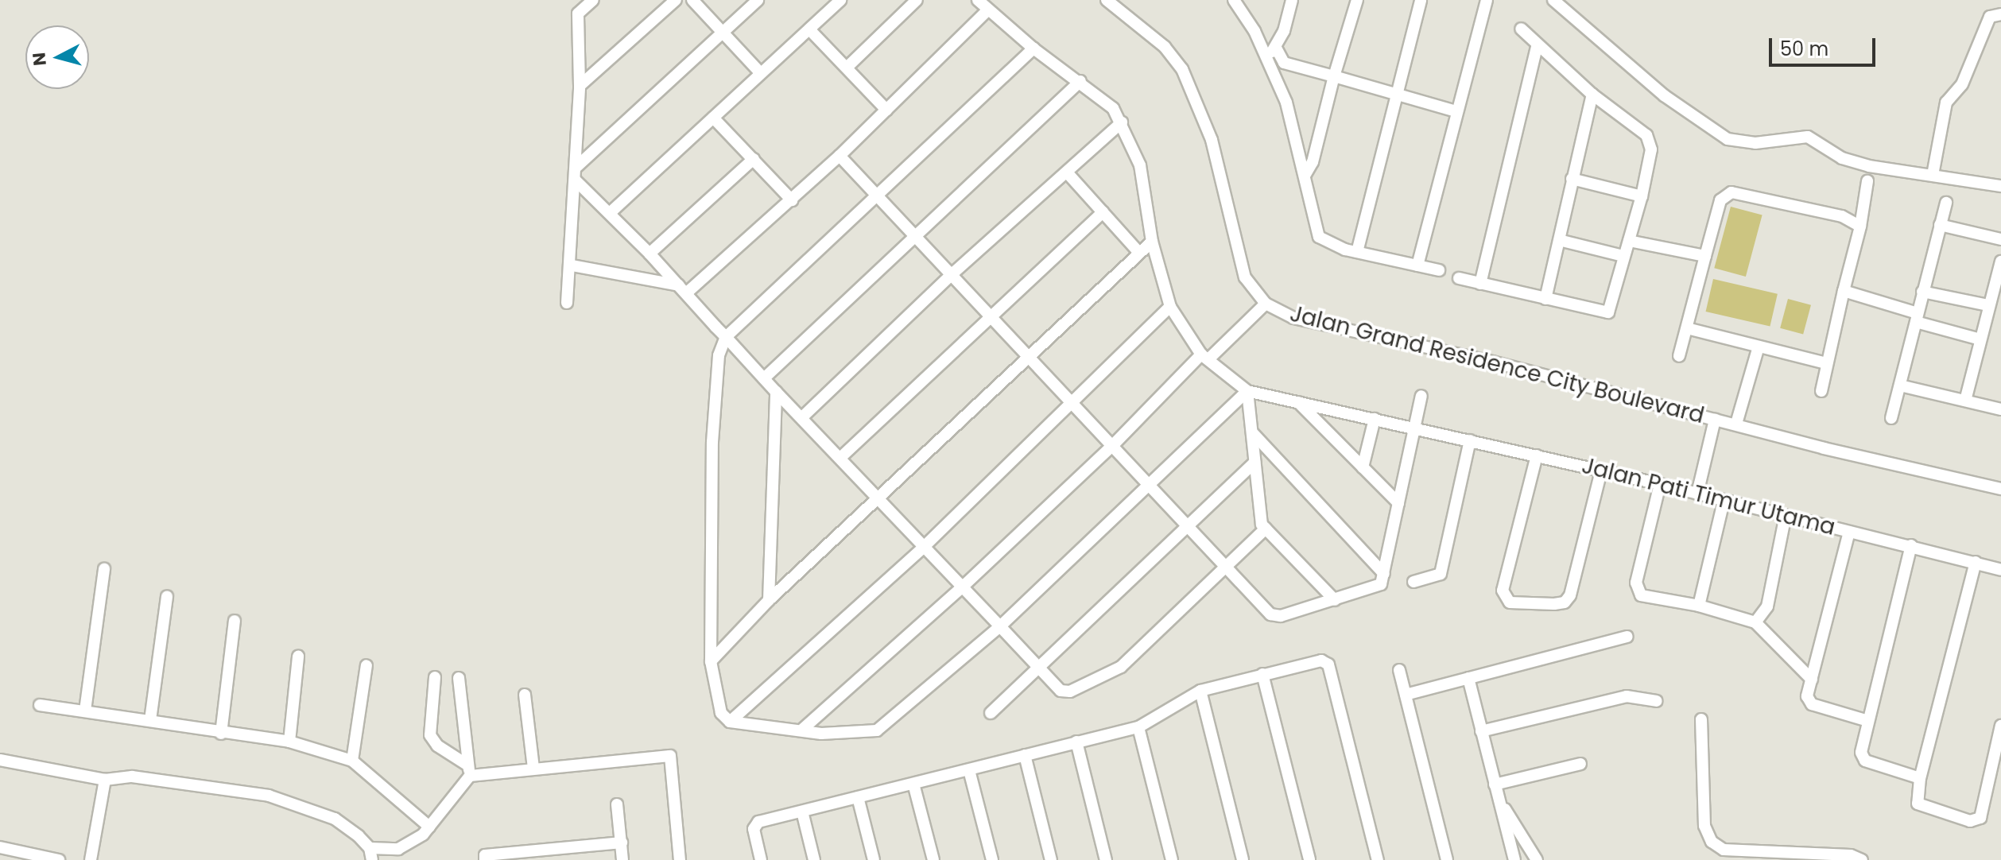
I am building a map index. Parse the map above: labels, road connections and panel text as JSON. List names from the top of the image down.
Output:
{
  "streets": {
    "street": ["Jalan Grand Residence City Boulevard", "Jalan Pati Timur Utama"]
  },
  "scale_bar": "50 m",
  "north": "left"
}
